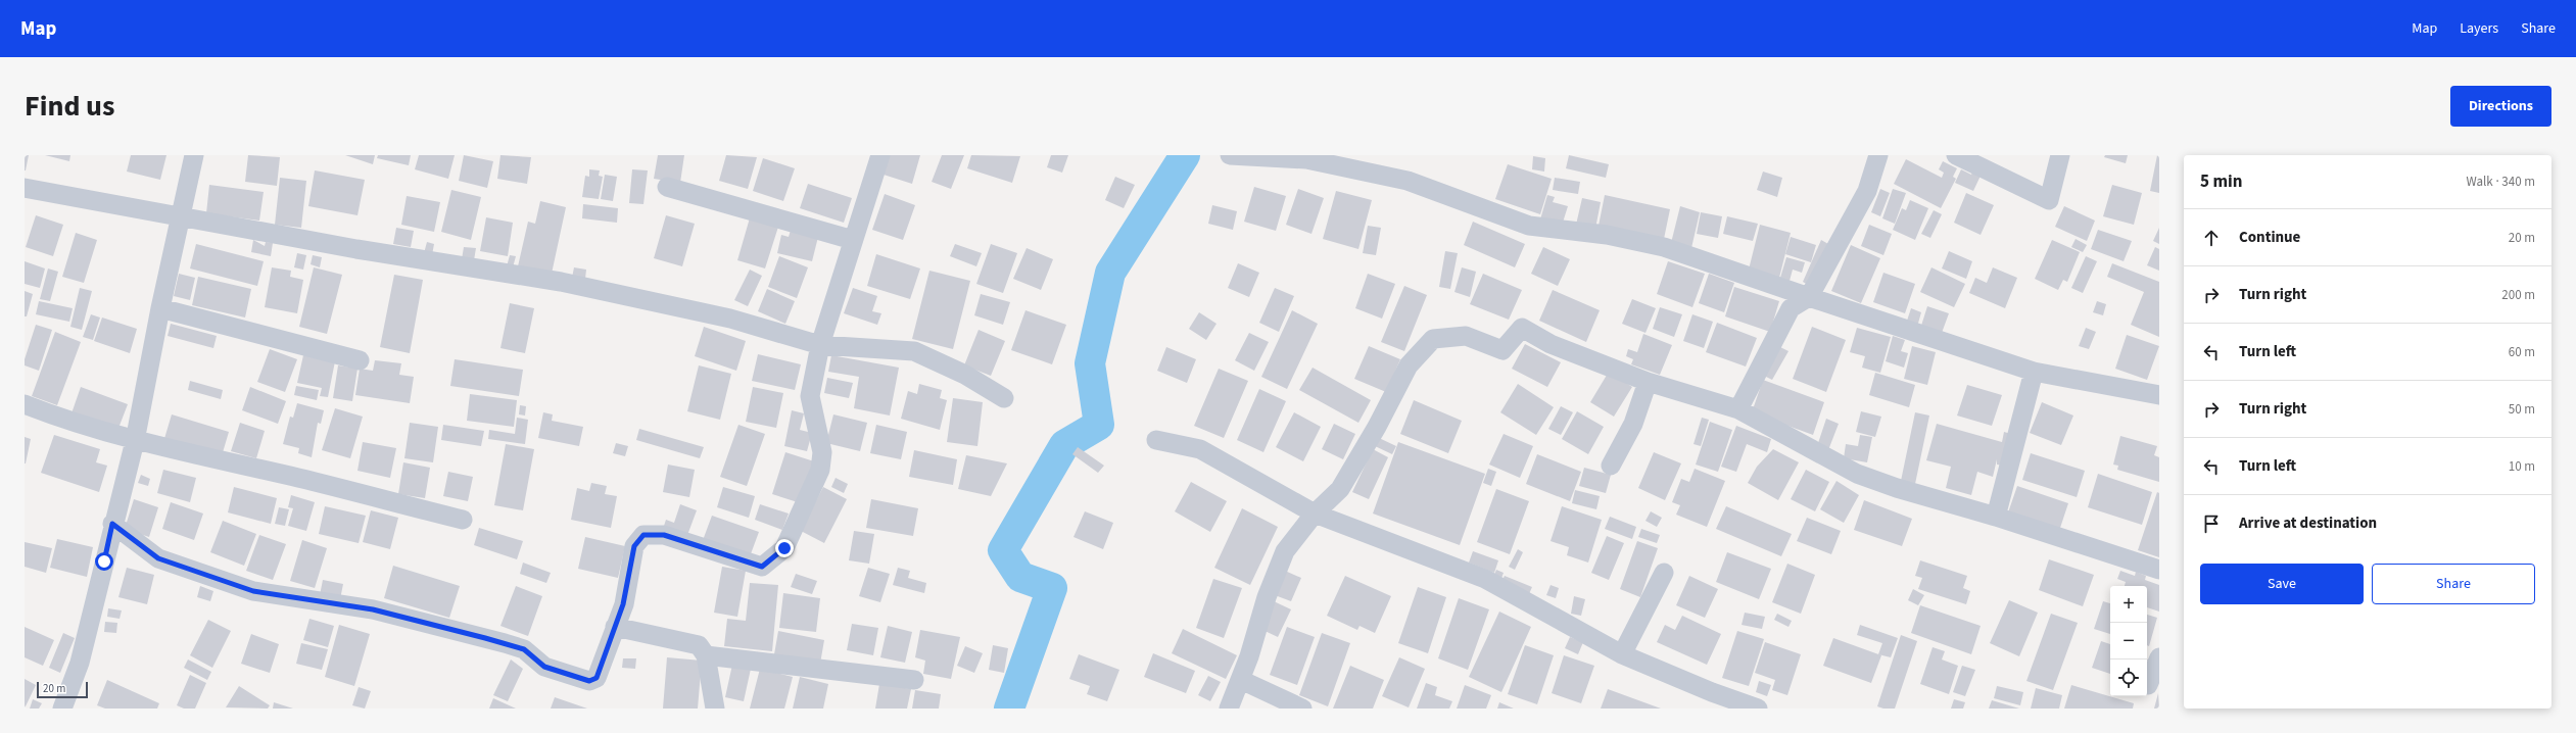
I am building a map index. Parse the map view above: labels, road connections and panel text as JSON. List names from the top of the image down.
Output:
{
  "scale_bar": "20 m",
  "page": {
    "header": "Map",
    "nav": ["Map", "Layers", "Share"],
    "title": "Find us",
    "buttons": [
      "Directions",
      ["Save", "Share"]
    ],
    "heading": ["5 min", "Walk · 340 m"],
    "list": [
      ["Continue", "20 m"],
      ["Turn right", "200 m"],
      ["Turn left", "60 m"],
      ["Turn right", "50 m"],
      ["Turn left", "10 m"],
      "Arrive at destination"
    ],
    "map_buttons": ["+", "−"],
    "scale": "20 m"
  }
}
